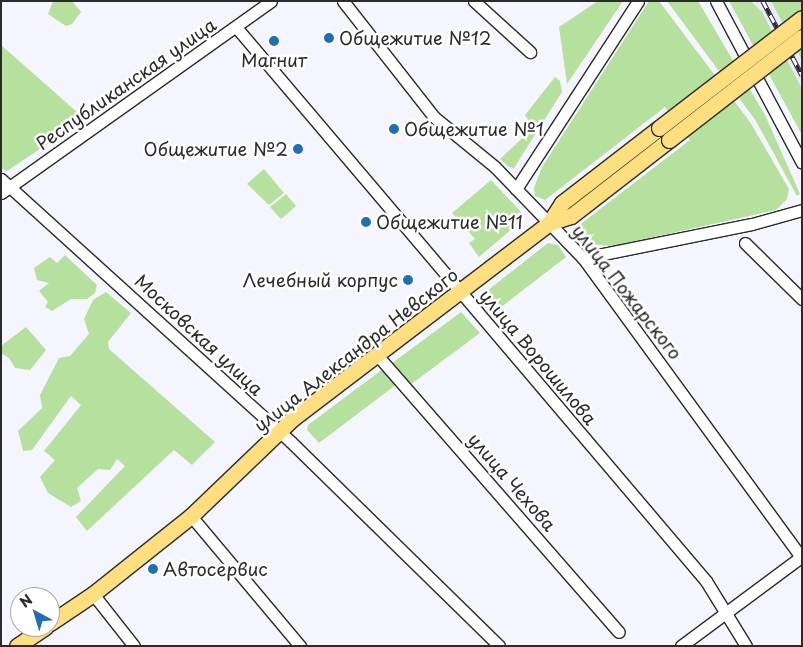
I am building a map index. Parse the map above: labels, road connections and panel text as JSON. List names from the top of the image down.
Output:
{
  "streets": {
    "main road": ["улица Александра Невского"],
    "street": [
      "Республиканская улица",
      "улица Пожарского",
      "Московская улица",
      "улица Ворошилова",
      "улица Чехова"
    ]
  },
  "crossings": [
    ["Республиканская улица", "Московская улица"],
    ["Республиканская улица", "улица Ворошилова"],
    ["улица Пожарского", "улица Александра Невского"],
    ["Московская улица", "улица Александра Невского"],
    ["улица Александра Невского", "улица Ворошилова"],
    ["улица Александра Невского", "улица Чехова"]
  ],
  "places": [
    "Общежитие №12",
    "Магнит",
    "Общежитие №1",
    "Общежитие №2",
    "Общежитие №11",
    "Лечебный корпус",
    "Автосервис"
  ],
  "north": "top left"
}
